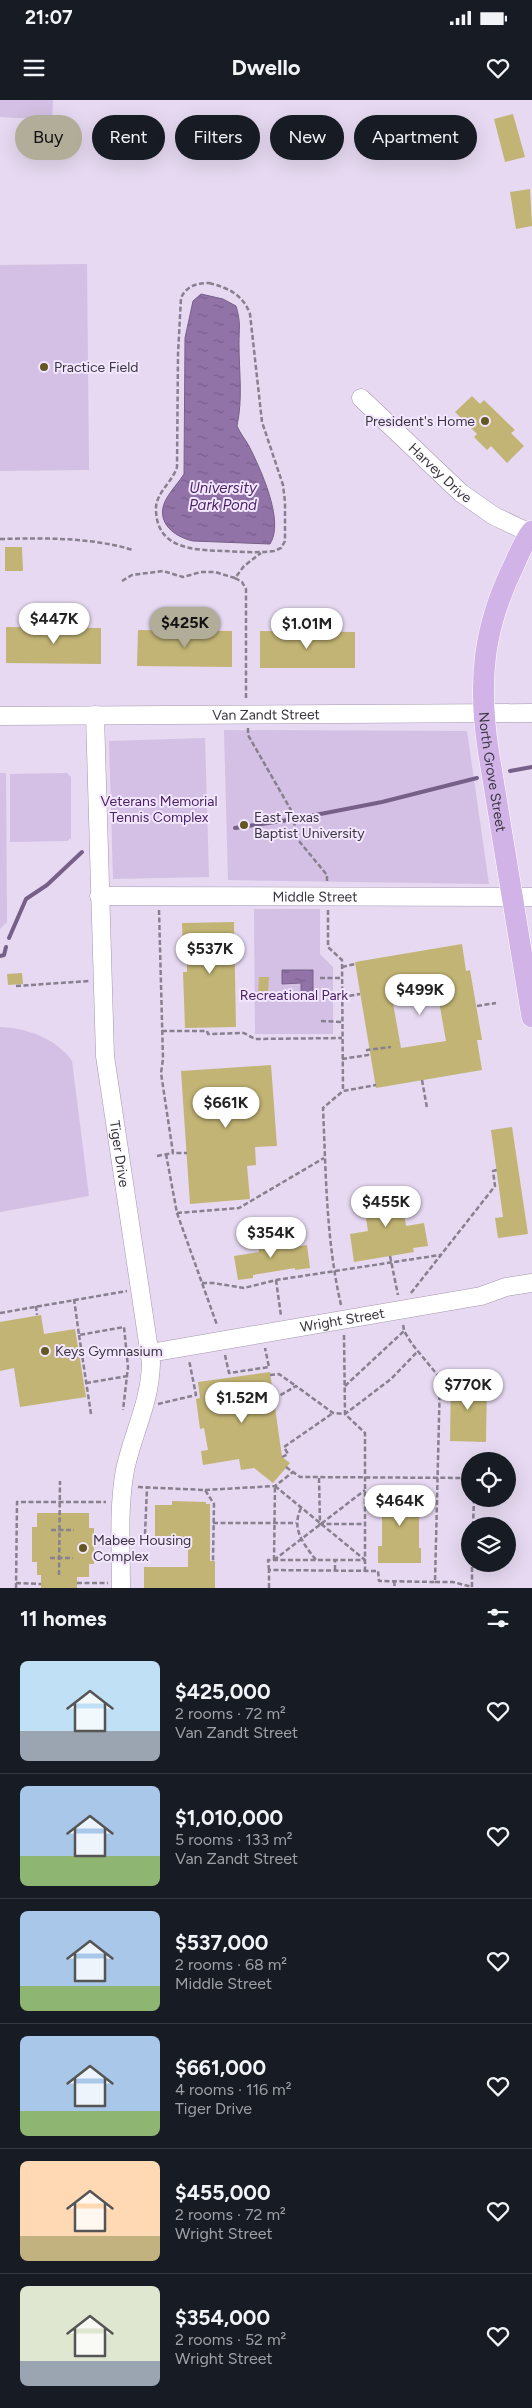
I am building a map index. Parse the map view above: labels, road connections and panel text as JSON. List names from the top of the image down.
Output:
{
  "streets": {
    "main road": ["North Grove Street"],
    "street": [
      "Harvey Drive",
      "Van Zandt Street",
      "Middle Street",
      "Tiger Drive",
      "Wright Street"
    ]
  },
  "crossings": [
    ["Harvey Drive", "North Grove Street"],
    ["Van Zandt Street", "North Grove Street"],
    ["Van Zandt Street", "Tiger Drive"],
    ["North Grove Street", "Middle Street"],
    ["Middle Street", "Tiger Drive"],
    ["Tiger Drive", "Wright Street"]
  ],
  "water": ["University Park Pond"],
  "parks": ["Veterans Memorial Tennis Complex", "Recreational Park"],
  "places": [
    "Practice Field",
    "President's Home",
    "East Texas Baptist University",
    "Keys Gymnasium",
    "Mabee Housing Complex"
  ],
  "page": {
    "status": "21:07",
    "header": "Dwello",
    "chip": [
      "Buy",
      "Rent",
      "Filters",
      "New",
      "Apartment"
    ],
    "price": [
      "$447K",
      "$425K",
      "$1.01M",
      "$537K",
      "$499K",
      "$661K",
      "$455K",
      "$354K",
      "$770K",
      "$1.52M",
      "$464K"
    ],
    "heading": "11 homes",
    "list": [
      {
        "name": "$425,000",
        "note": "2 rooms · 72 m² · Van Zandt Street"
      },
      {
        "name": "$1,010,000",
        "note": "5 rooms · 133 m² · Van Zandt Street"
      },
      {
        "name": "$537,000",
        "note": "2 rooms · 68 m² · Middle Street"
      },
      {
        "name": "$661,000",
        "note": "4 rooms · 116 m² · Tiger Drive"
      },
      {
        "name": "$455,000",
        "note": "2 rooms · 72 m² · Wright Street"
      },
      {
        "name": "$354,000",
        "note": "2 rooms · 52 m² · Wright Street"
      }
    ]
  }
}
